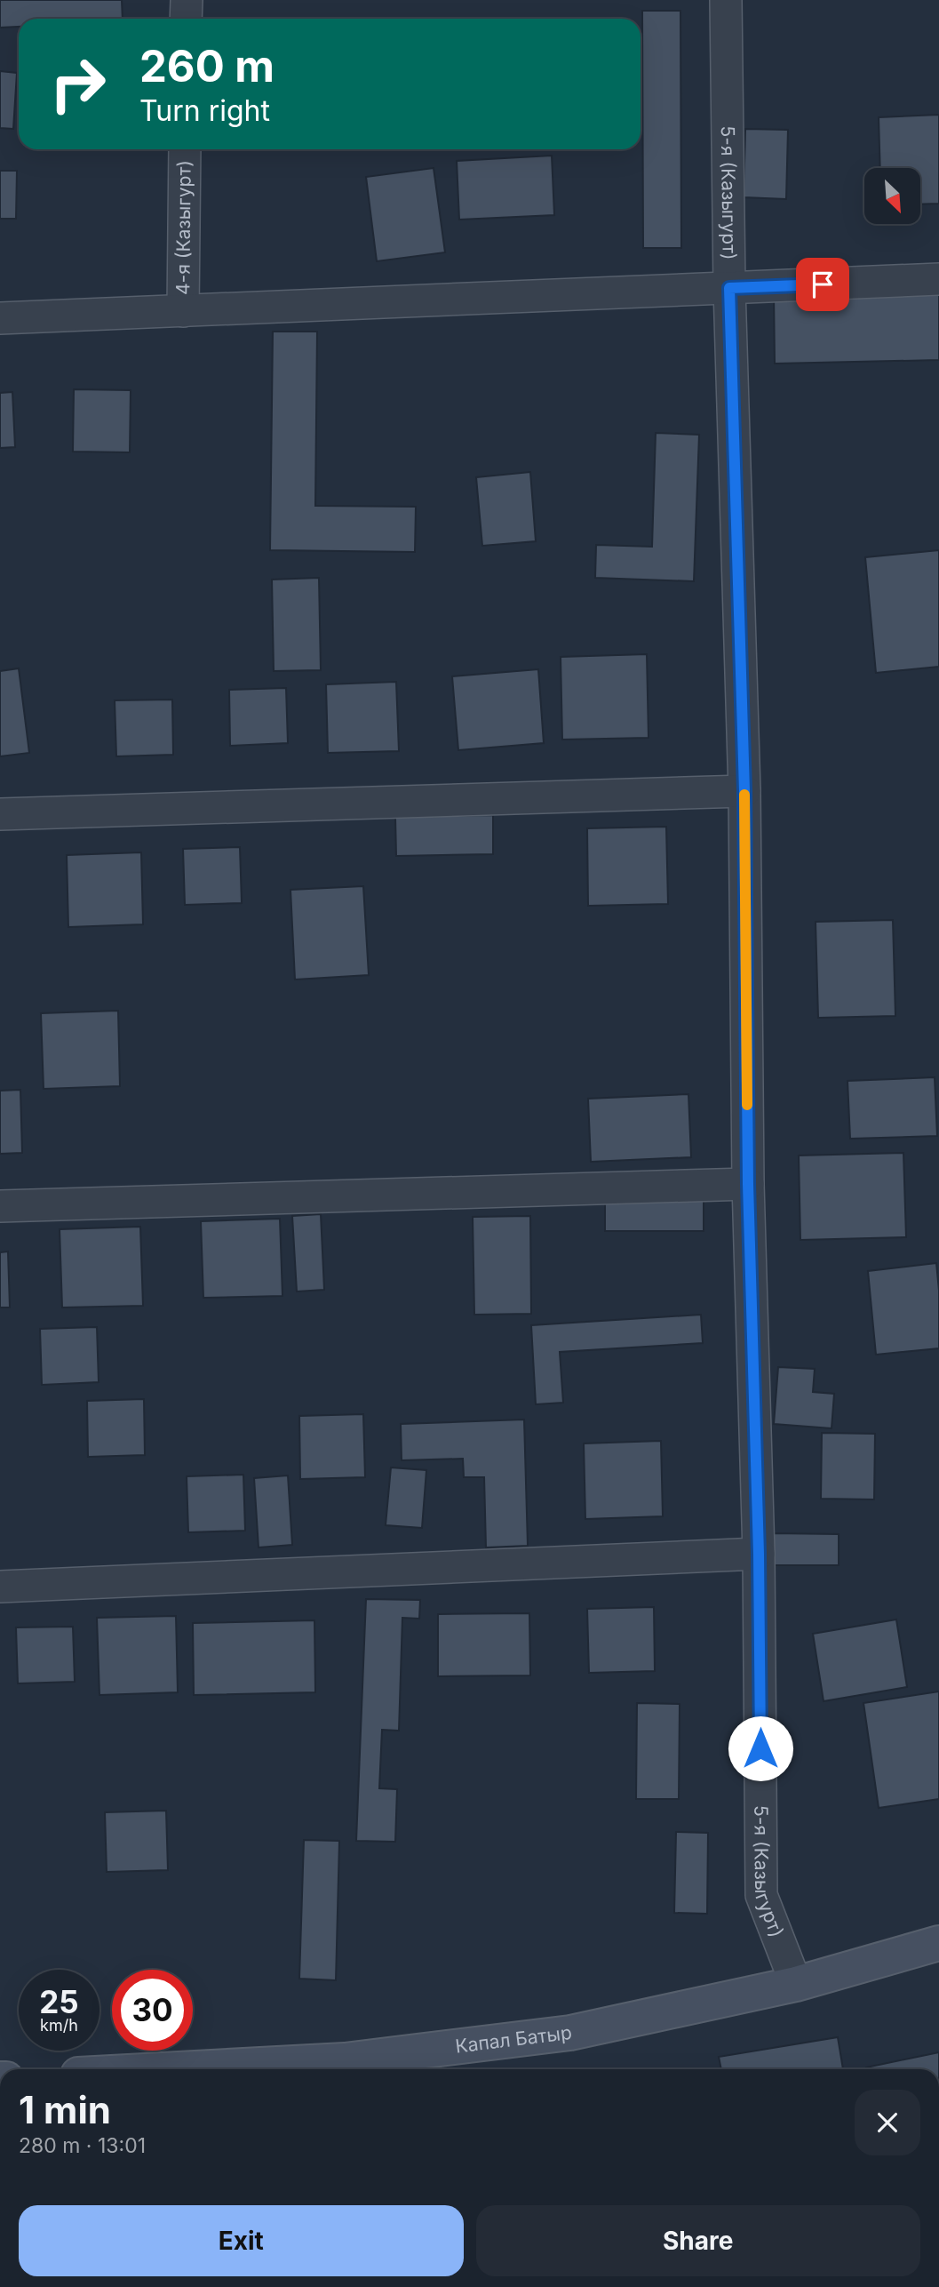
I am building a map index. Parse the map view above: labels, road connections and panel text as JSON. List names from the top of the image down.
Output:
{
  "streets": {
    "main road": ["Капал Батыр"],
    "street": ["5-я (Казыгурт)", "4-я (Казыгурт)"]
  },
  "crossings": [
    ["5-я (Казыгурт)", "Капал Батыр"]
  ],
  "north": "bottom right",
  "page": {
    "turn": ["260 m", "Turn right"],
    "speed": "25 km/h",
    "limit": "30",
    "heading": ["1 min", "280 m · 13:01"],
    "buttons": ["Exit", "Share"]
  }
}
